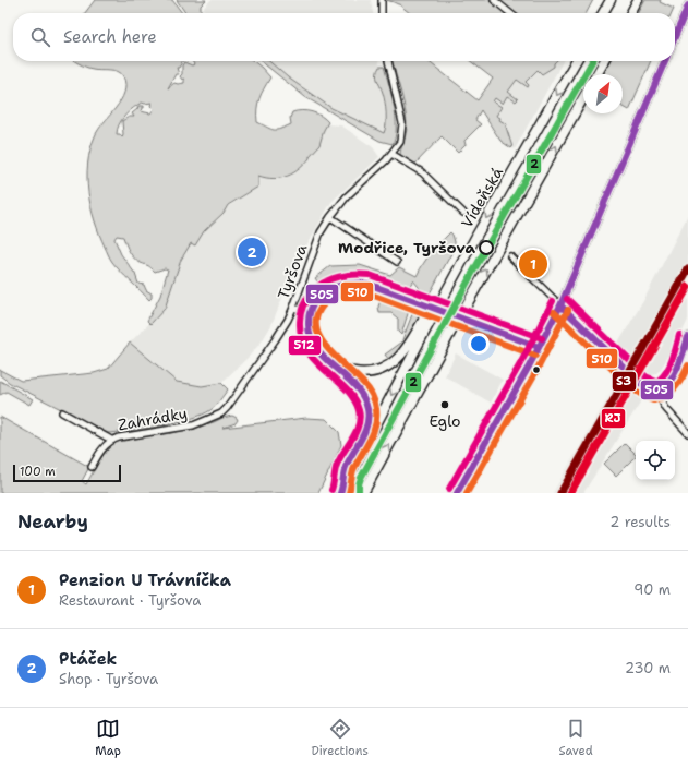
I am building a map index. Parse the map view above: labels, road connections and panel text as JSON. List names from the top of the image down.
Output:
{
  "streets": {
    "highway": ["Vídeňská"],
    "street": ["Tyršova", "Zahrádky"]
  },
  "crossings": [
    ["Tyršova", "Zahrádky"]
  ],
  "places": ["Modřice, Tyršova", "Eglo"],
  "lines": [
    "transit line 505",
    "tram line 2",
    "transit line S3",
    "transit line 512",
    "transit line RJ",
    "transit line 510"
  ],
  "scale_bar": "100 m",
  "north": "top right",
  "page": {
    "search": "Search here",
    "pins": ["2", "1"],
    "scale": "100 m",
    "heading": ["Nearby", "2 results"],
    "list": [
      {
        "mark": "1",
        "name": "Penzion U Trávníčka",
        "note": "Restaurant · Tyršova",
        "value": "90 m"
      },
      {
        "mark": "2",
        "name": "Ptáček",
        "note": "Shop · Tyršova",
        "value": "230 m"
      }
    ],
    "nav": ["Map", "Directions", "Saved"]
  }
}
